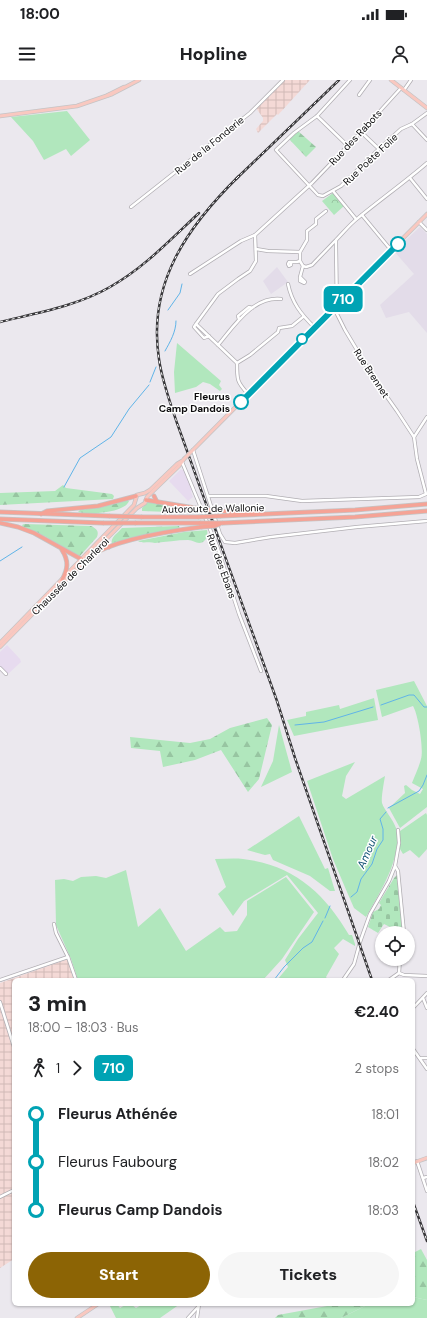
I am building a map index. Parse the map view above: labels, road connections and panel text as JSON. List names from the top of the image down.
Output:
{
  "streets": {
    "highway": ["Autoroute de Wallonie"],
    "main road": ["Chaussée de Charleroi"],
    "street": [
      "Rue des Rabots",
      "Rue de la Fonderie",
      "Rue Poète Folie",
      "Rue Brennet",
      "Rue des Ebans"
    ]
  },
  "water": ["Amour"],
  "places": ["Fleurus Camp Dandois"],
  "lines": ["bus line 710"],
  "page": {
    "status": "18:00",
    "header": "Hopline",
    "on_map": "710",
    "heading": ["3 min", "18:00 – 18:03 · Bus", "€2.40"],
    "legs": ["1", "710", "2 stops"],
    "list": [
      {
        "name": "Fleurus Athénée",
        "value": "18:01"
      },
      {
        "name": "Fleurus Faubourg",
        "value": "18:02"
      },
      {
        "name": "Fleurus Camp Dandois",
        "value": "18:03"
      }
    ],
    "buttons": ["Start", "Tickets"]
  }
}
